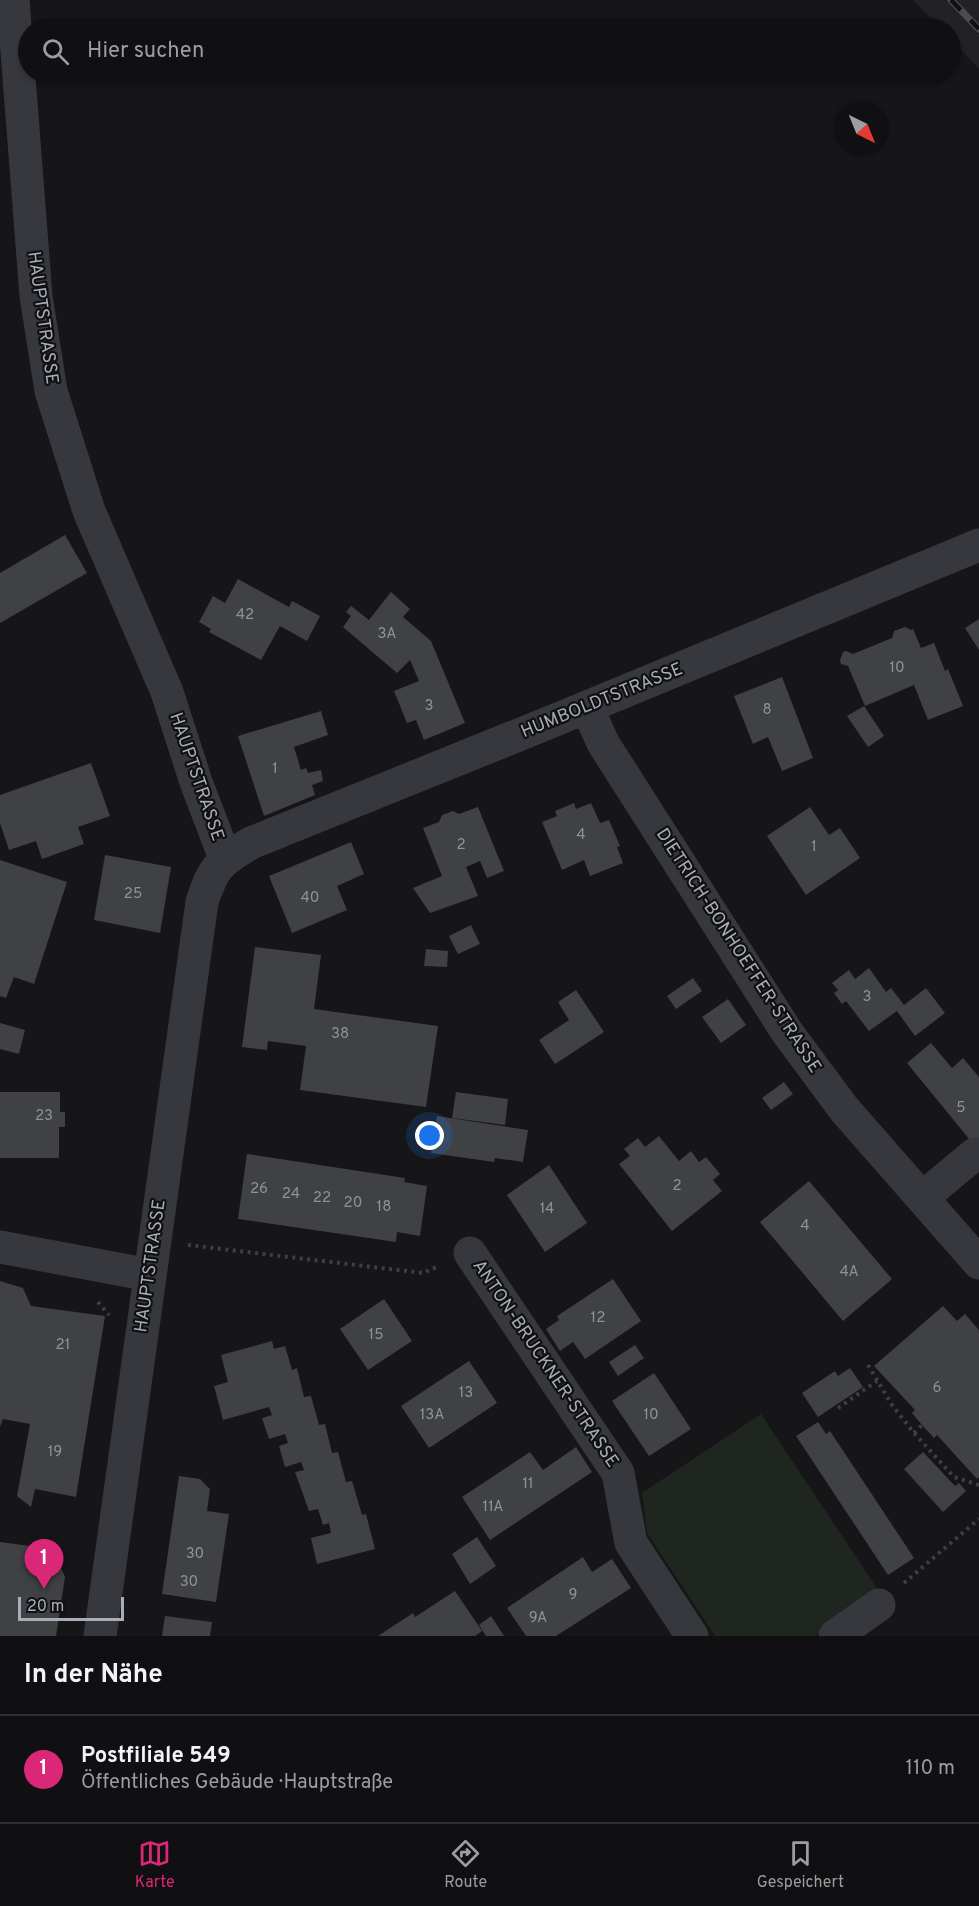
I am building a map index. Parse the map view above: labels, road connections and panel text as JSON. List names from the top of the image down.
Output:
{
  "streets": {
    "street": [
      "HAUPTSTRASSE",
      "HUMBOLDTSTRASSE",
      "DIETRICH-BONHOEFFER-STRASSE",
      "ANTON-BRUCKNER-STRASSE"
    ]
  },
  "crossings": [
    ["HAUPTSTRASSE", "HUMBOLDTSTRASSE"],
    ["HUMBOLDTSTRASSE", "DIETRICH-BONHOEFFER-STRASSE"]
  ],
  "house_numbers": [
    "42",
    "3A",
    "10",
    "3",
    "8",
    "1",
    "4",
    "2",
    "1",
    "25",
    "40",
    "3",
    "38",
    "5",
    "23",
    "2",
    "26",
    "24",
    "22",
    "20",
    "18",
    "14",
    "4",
    "4A",
    "12",
    "15",
    "21",
    "6",
    "13",
    "13A",
    "10",
    "19",
    "11",
    "11A",
    "30",
    "30",
    "9",
    "9A"
  ],
  "scale_bar": "20 m",
  "north": "bottom right",
  "page": {
    "search": "Hier suchen",
    "pins": "1",
    "scale": "20 m",
    "heading": "In der Nähe",
    "list": [
      {
        "mark": "1",
        "name": "Postfiliale 549",
        "note": "Öffentliches Gebäude · Hauptstraße",
        "value": "110 m"
      }
    ],
    "nav": ["Karte", "Route", "Gespeichert"]
  }
}
